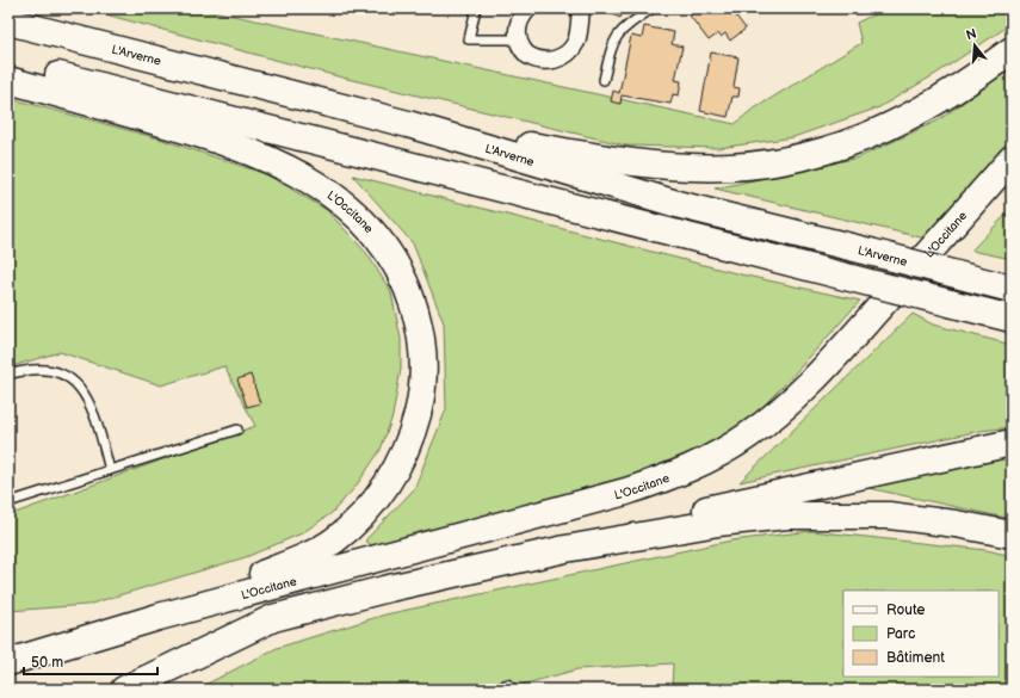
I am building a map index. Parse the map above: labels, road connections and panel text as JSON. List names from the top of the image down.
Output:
{
  "streets": {
    "highway": ["L'Arverne", "L'Occitane"]
  },
  "legend": ["Route", "Parc", "Bâtiment"],
  "scale_bar": "50 m",
  "north": "top"
}
